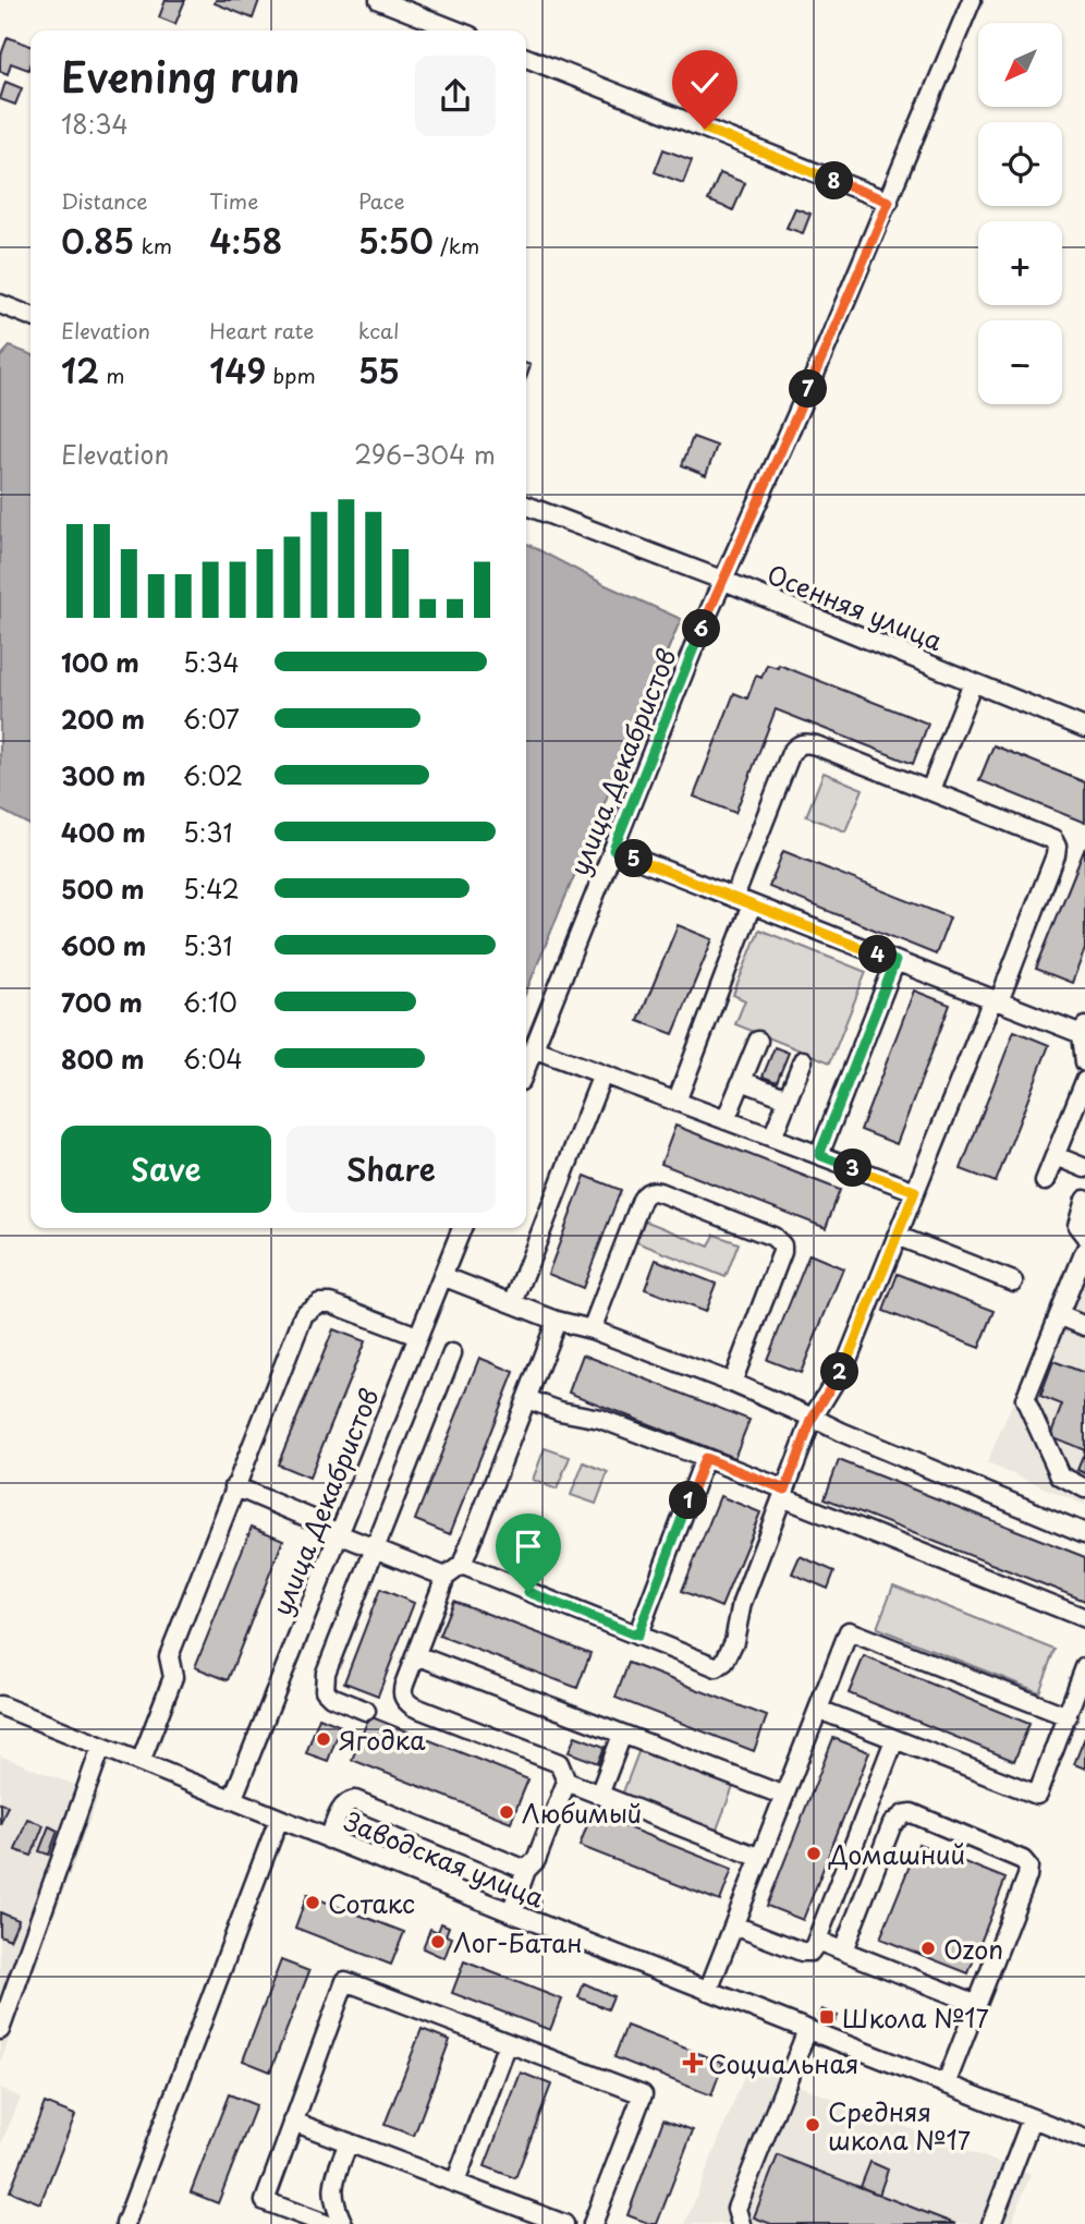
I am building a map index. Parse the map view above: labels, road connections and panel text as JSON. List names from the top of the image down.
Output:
{
  "streets": {
    "street": ["Осенняя улица", "улица Декабристов", "Заводская улица"]
  },
  "crossings": [
    ["Осенняя улица", "улица Декабристов"],
    ["улица Декабристов", "Заводская улица"]
  ],
  "places": {
    "other": [
      "Ягодка",
      "Любимый",
      "Домашний",
      "Сотакс",
      "Лог-Батан",
      "Ozon",
      "Средняя школа №17"
    ],
    "transit": ["Школа №17"],
    "health": ["Социальная"]
  },
  "north": "bottom left",
  "page": {
    "map_buttons": ["+", "−"],
    "heading": ["Evening run", "18:34"],
    "stats": [
      ["Distance", "0.85 km"],
      ["Time", "4:58"],
      ["Pace", "5:50 /km"],
      ["Elevation", "12 m"],
      ["Heart rate", "149 bpm"],
      ["kcal", "55"]
    ],
    "pins": [
      "8",
      "7",
      "6",
      "5",
      "4",
      "3",
      "2",
      "1"
    ],
    "chart": ["Elevation", "296–304 m"],
    "list": [
      {
        "name": "100 m",
        "note": "5:34"
      },
      {
        "name": "200 m",
        "note": "6:07"
      },
      {
        "name": "300 m",
        "note": "6:02"
      },
      {
        "name": "400 m",
        "note": "5:31"
      },
      {
        "name": "500 m",
        "note": "5:42"
      },
      {
        "name": "600 m",
        "note": "5:31"
      },
      {
        "name": "700 m",
        "note": "6:10"
      },
      {
        "name": "800 m",
        "note": "6:04"
      }
    ],
    "buttons": ["Save", "Share"]
  }
}
